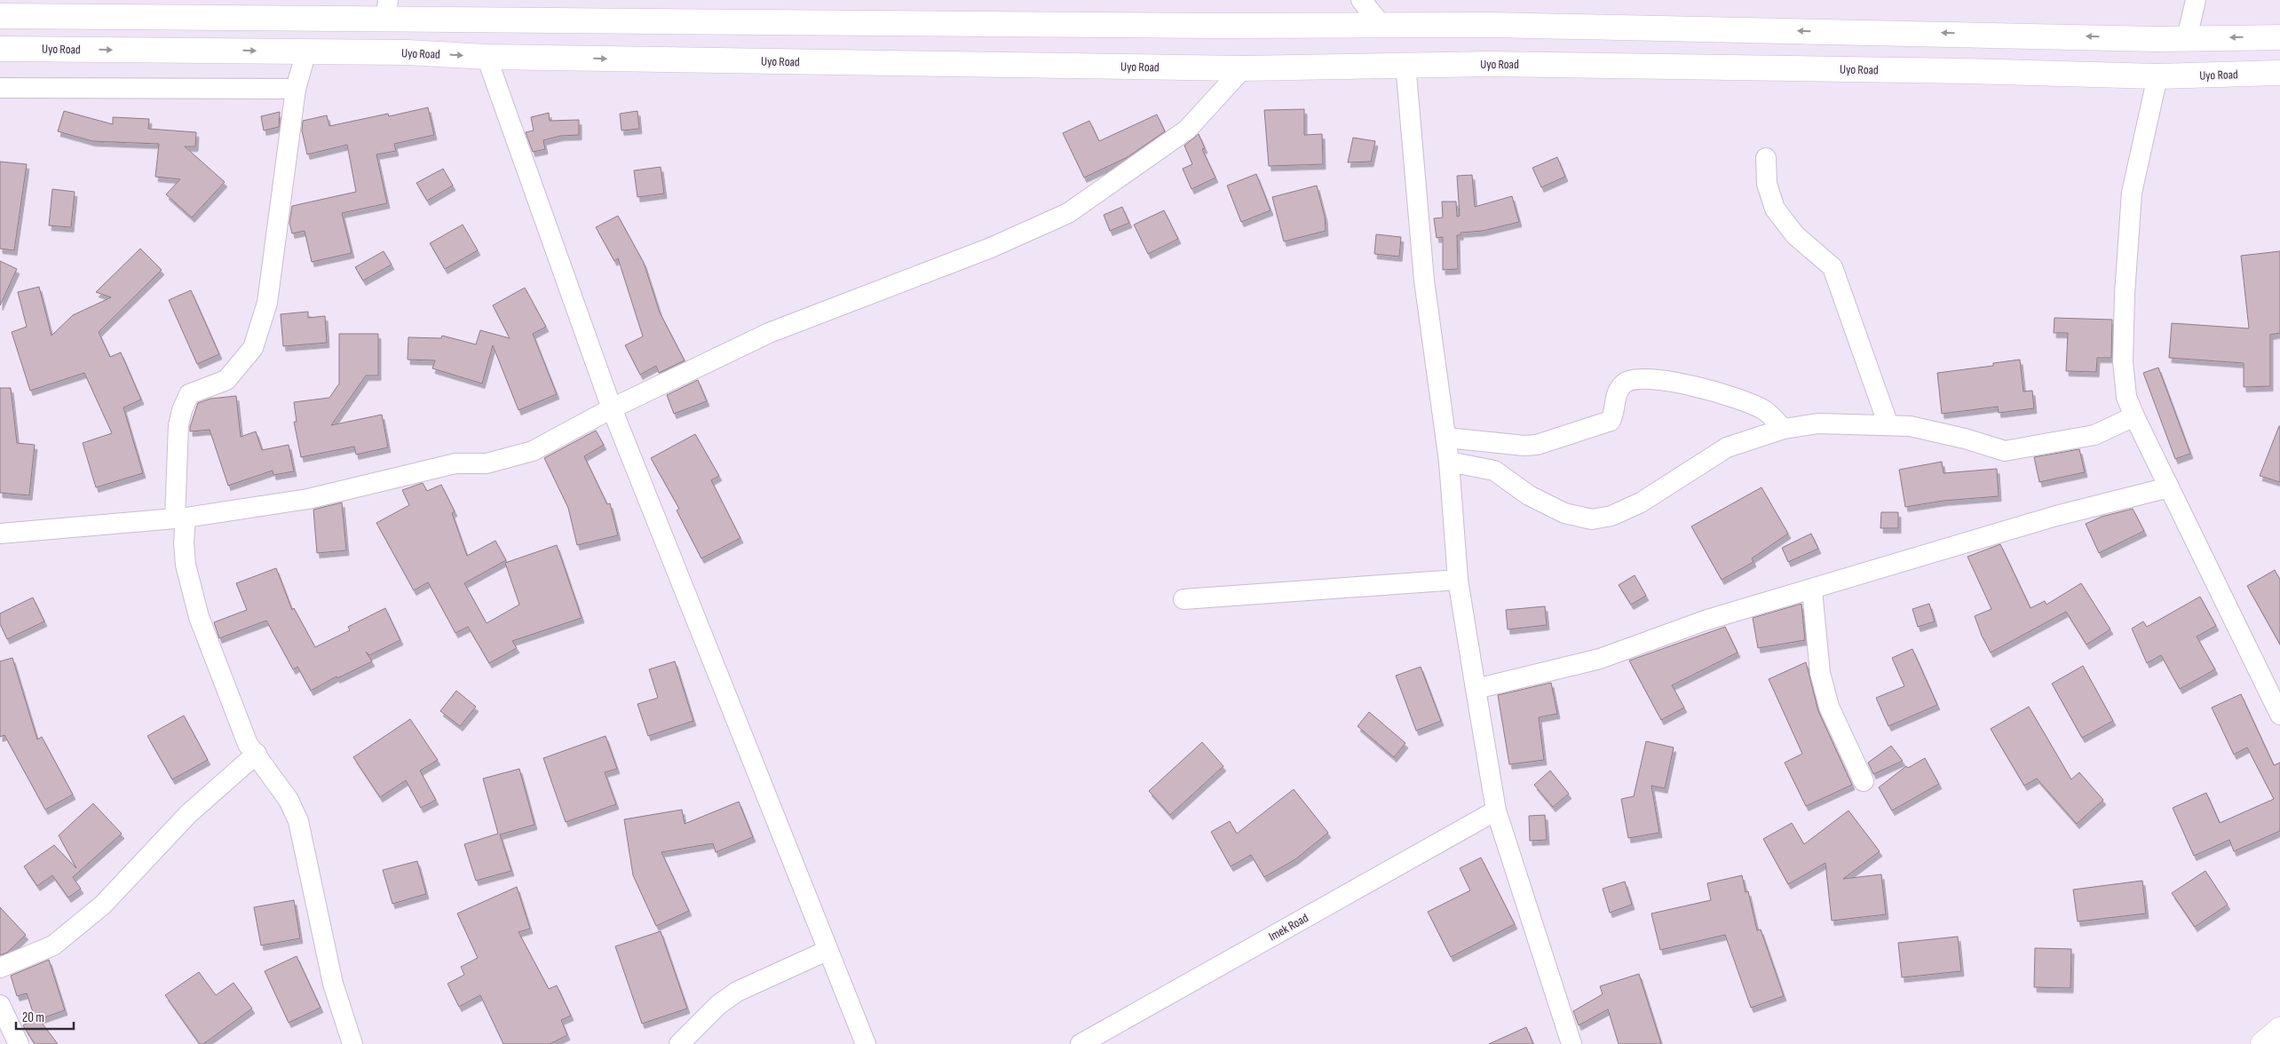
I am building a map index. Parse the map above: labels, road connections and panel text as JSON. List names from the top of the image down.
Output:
{
  "streets": {
    "main road": ["Uyo Road"],
    "street": ["Imek Road"]
  },
  "scale_bar": "20 m"
}
